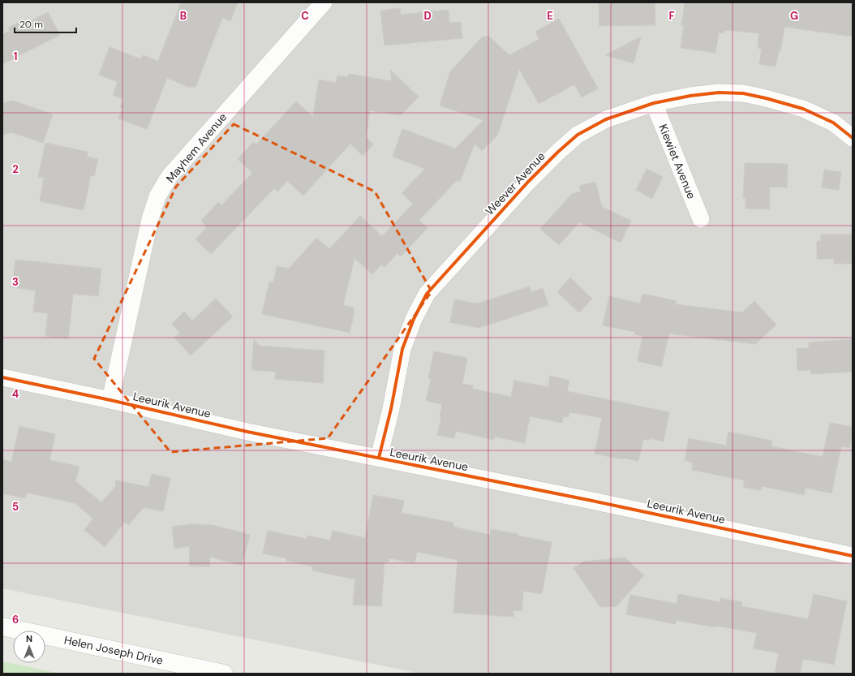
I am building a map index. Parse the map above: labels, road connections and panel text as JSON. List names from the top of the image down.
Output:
{
  "streets": {
    "street": [
      "Mayhem Avenue",
      "Kiewiet Avenue",
      "Weever Avenue",
      "Leeurik Avenue",
      "Helen Joseph Drive"
    ]
  },
  "crossings": [
    ["Mayhem Avenue", "Leeurik Avenue"],
    ["Kiewiet Avenue", "Weever Avenue"],
    ["Weever Avenue", "Leeurik Avenue"]
  ],
  "scale_bar": "20 m",
  "north": "top",
  "grid": {
    "columns": [
      "B",
      "C",
      "D",
      "E",
      "F",
      "G"
    ],
    "rows": [
      "1",
      "2",
      "3",
      "4",
      "5",
      "6"
    ]
  }
}
